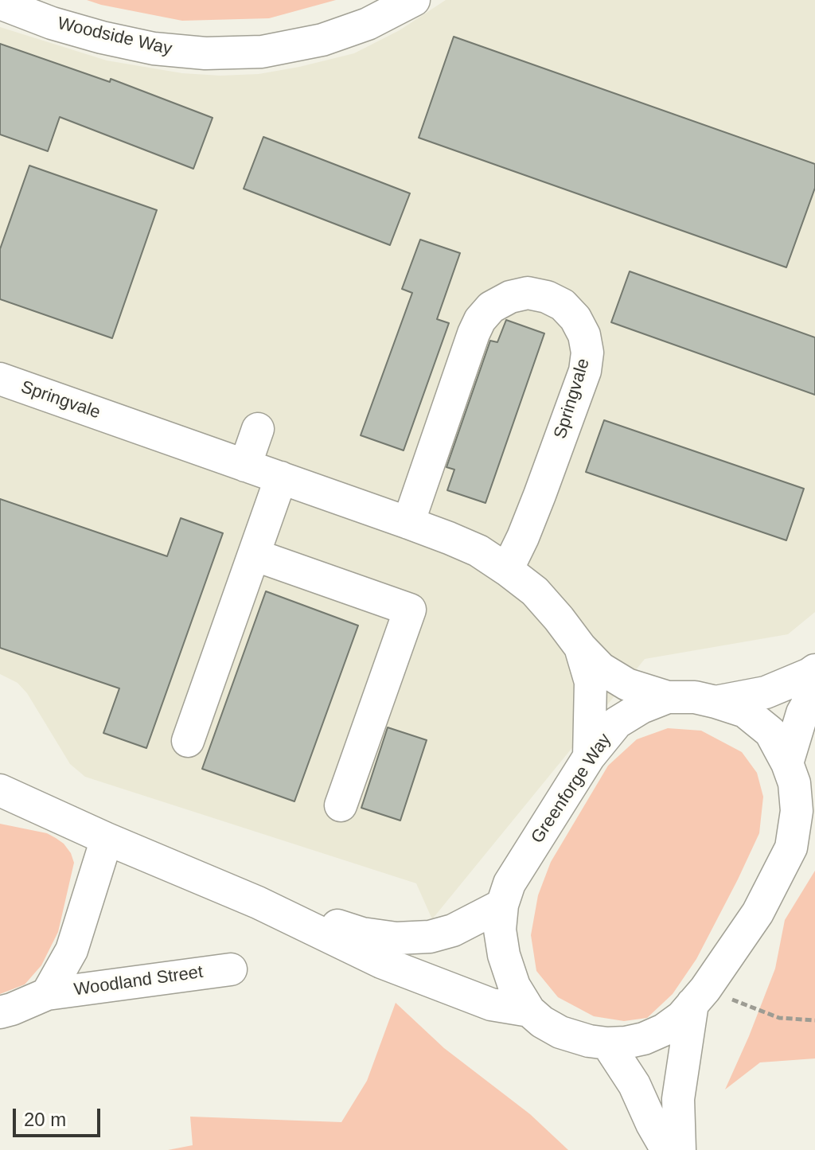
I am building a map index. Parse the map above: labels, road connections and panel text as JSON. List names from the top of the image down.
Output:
{
  "streets": {
    "street": [
      "Woodside Way",
      "Springvale",
      "Greenforge Way",
      "Woodland Street"
    ]
  },
  "crossings": [
    ["Springvale", "Greenforge Way"],
    ["Greenforge Way", "Woodland Street"]
  ],
  "scale_bar": "20 m"
}
